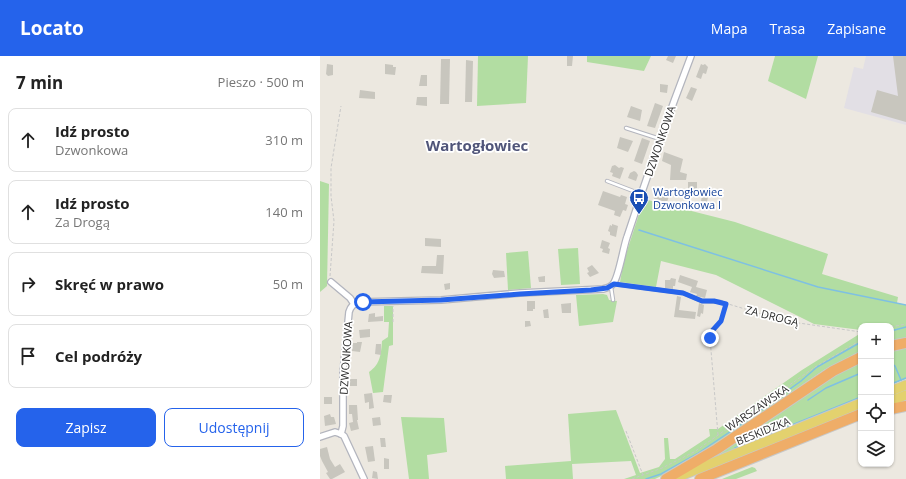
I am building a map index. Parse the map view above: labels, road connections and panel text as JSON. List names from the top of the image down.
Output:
{
  "streets": {
    "highway": ["WARSZAWSKA", "BESKIDZKA"],
    "street": ["DZWONKOWA"],
    "path": ["ZA DROGĄ"]
  },
  "districts": ["Wartogłowiec"],
  "places": {
    "bus stop": ["Wartogłowiec Dzwonkowa I"]
  },
  "page": {
    "header": "Locato",
    "nav": ["Mapa", "Trasa", "Zapisane"],
    "heading": ["7 min", "Pieszo · 500 m"],
    "list": [
      ["Idź prosto", "Dzwonkowa", "310 m"],
      ["Idź prosto", "Za Drogą", "140 m"],
      ["Skręć w prawo", "50 m"],
      "Cel podróży"
    ],
    "map_buttons": ["+", "−"],
    "buttons": ["Zapisz", "Udostępnij"]
  }
}
